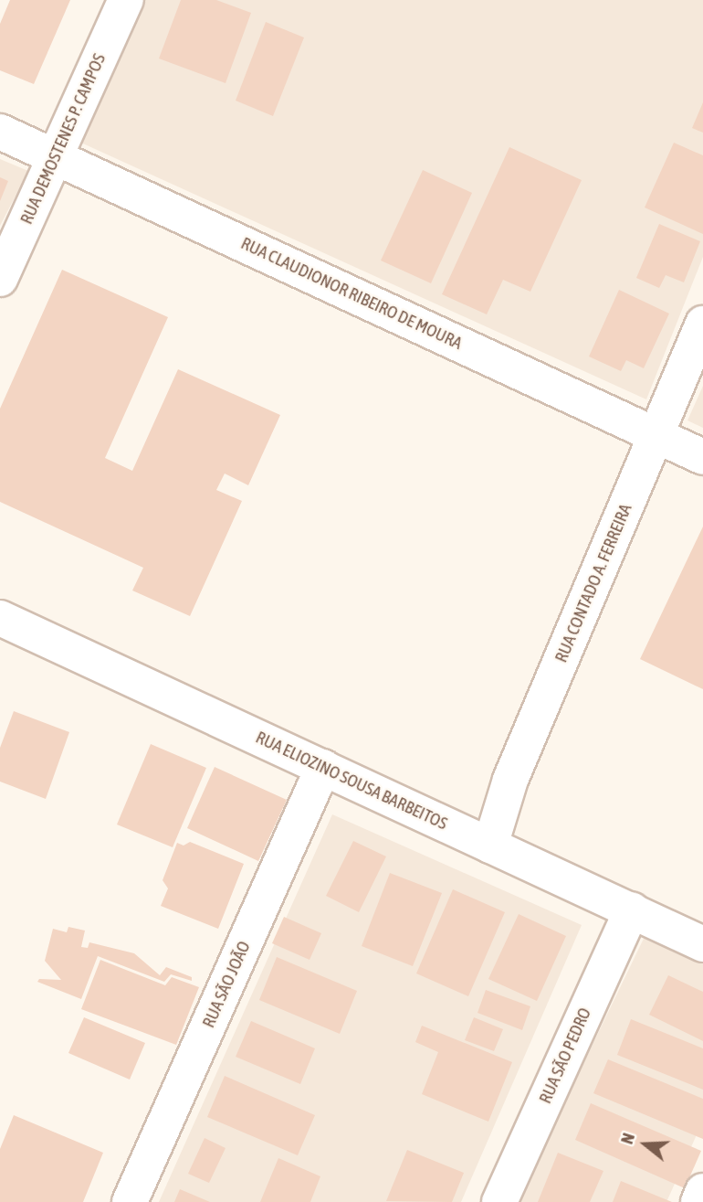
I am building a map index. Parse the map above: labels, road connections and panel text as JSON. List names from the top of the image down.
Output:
{
  "streets": {
    "street": [
      "RUA DEMOSTENES P. CAMPOS",
      "RUA CLAUDIONOR RIBEIRO DE MOURA",
      "RUA CONTADO A. FERREIRA",
      "RUA ELIOZINO SOUSA BARBEITOS",
      "RUA SÃO JOÃO",
      "RUA SÃO PEDRO"
    ]
  },
  "crossings": [
    ["RUA DEMOSTENES P. CAMPOS", "RUA CLAUDIONOR RIBEIRO DE MOURA"],
    ["RUA CLAUDIONOR RIBEIRO DE MOURA", "RUA CONTADO A. FERREIRA"],
    ["RUA CONTADO A. FERREIRA", "RUA ELIOZINO SOUSA BARBEITOS"],
    ["RUA ELIOZINO SOUSA BARBEITOS", "RUA SÃO JOÃO"],
    ["RUA ELIOZINO SOUSA BARBEITOS", "RUA SÃO PEDRO"]
  ],
  "north": "left"
}
